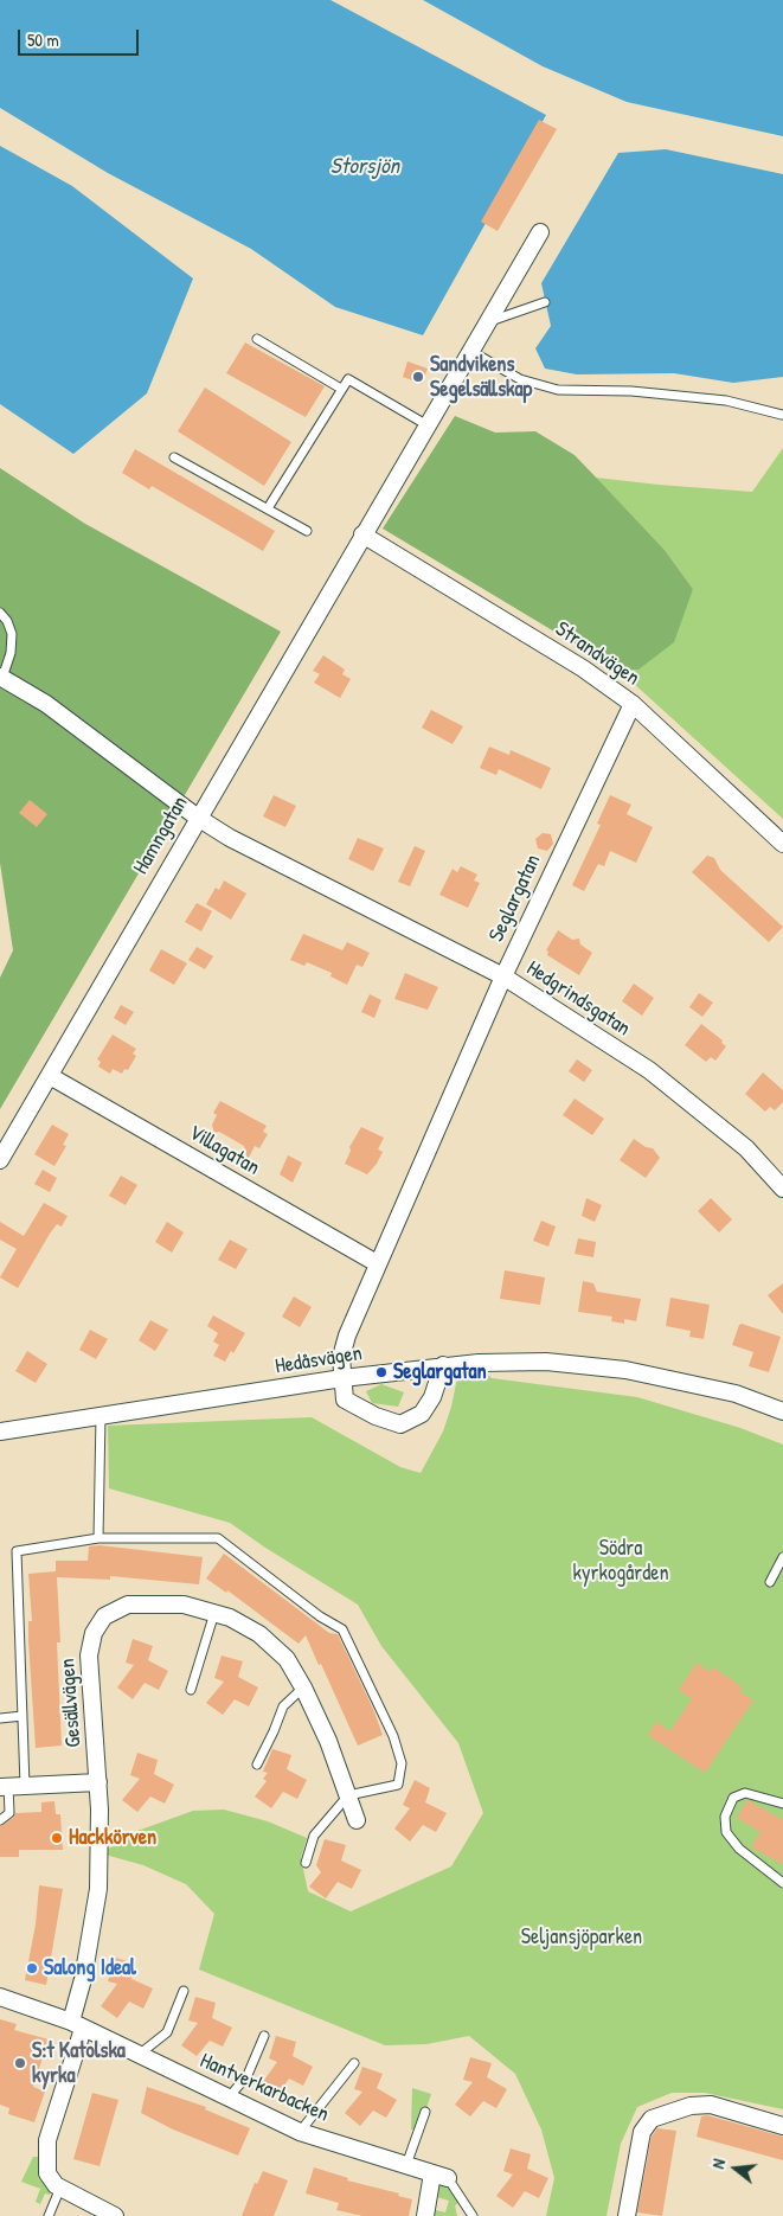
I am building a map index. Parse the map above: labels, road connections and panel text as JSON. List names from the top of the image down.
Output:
{
  "streets": {
    "street": [
      "Strandvägen",
      "Hamngatan",
      "Seglargatan",
      "Hedgrindsgatan",
      "Villagatan",
      "Hedåsvägen",
      "Gesällvägen",
      "Hantverkarbacken"
    ]
  },
  "crossings": [
    ["Strandvägen", "Hamngatan"],
    ["Strandvägen", "Seglargatan"],
    ["Hamngatan", "Hedgrindsgatan"],
    ["Hamngatan", "Villagatan"],
    ["Seglargatan", "Hedgrindsgatan"],
    ["Seglargatan", "Villagatan"],
    ["Seglargatan", "Hedåsvägen"],
    ["Gesällvägen", "Hantverkarbacken"]
  ],
  "water": ["Storsjön"],
  "parks": ["Södra kyrkogården", "Seljansjöparken"],
  "places": [
    "Sandvikens Segelsällskap",
    "Seglargatan",
    "Hackkörven",
    "Salong Ideal",
    "S:t Katolska kyrka"
  ],
  "scale_bar": "50 m",
  "north": "left"
}
